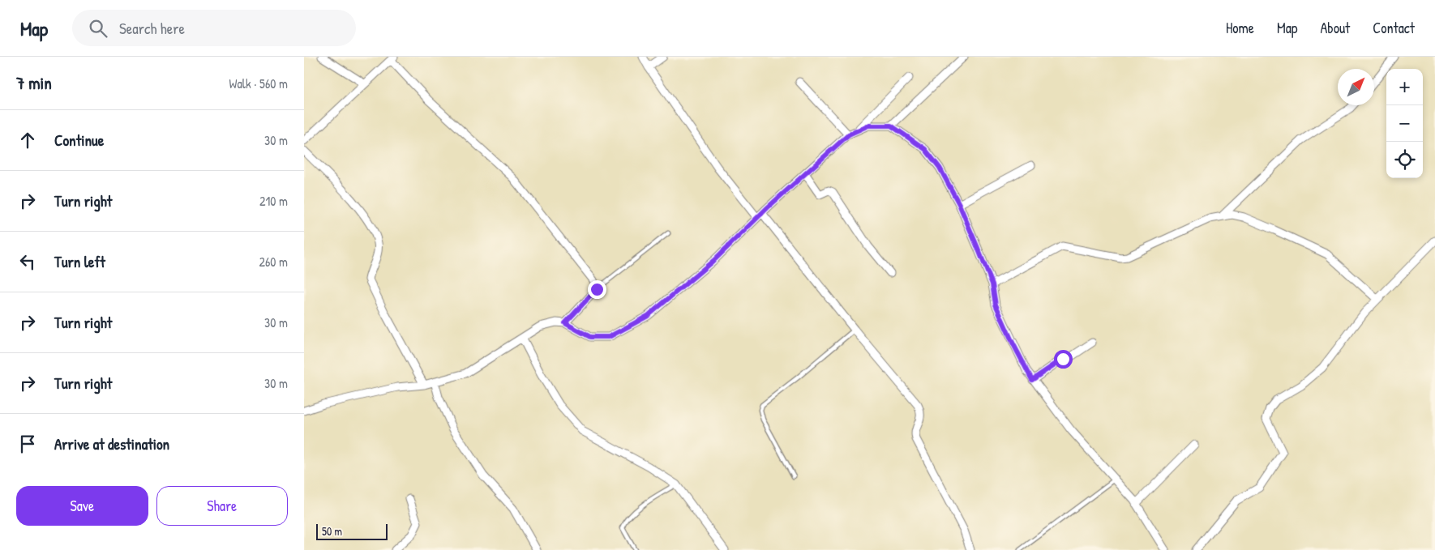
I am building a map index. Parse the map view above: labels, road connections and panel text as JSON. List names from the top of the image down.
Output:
{
  "scale_bar": "50 m",
  "north": "top right",
  "page": {
    "header": "Map",
    "search": "Search here",
    "nav": [
      "Home",
      "Map",
      "About",
      "Contact"
    ],
    "heading": ["7 min", "Walk · 560 m"],
    "map_buttons": ["+", "−"],
    "list": [
      ["Continue", "30 m"],
      ["Turn right", "210 m"],
      ["Turn left", "260 m"],
      ["Turn right", "30 m"],
      ["Turn right", "30 m"],
      "Arrive at destination"
    ],
    "buttons": ["Save", "Share"],
    "scale": "50 m"
  }
}
